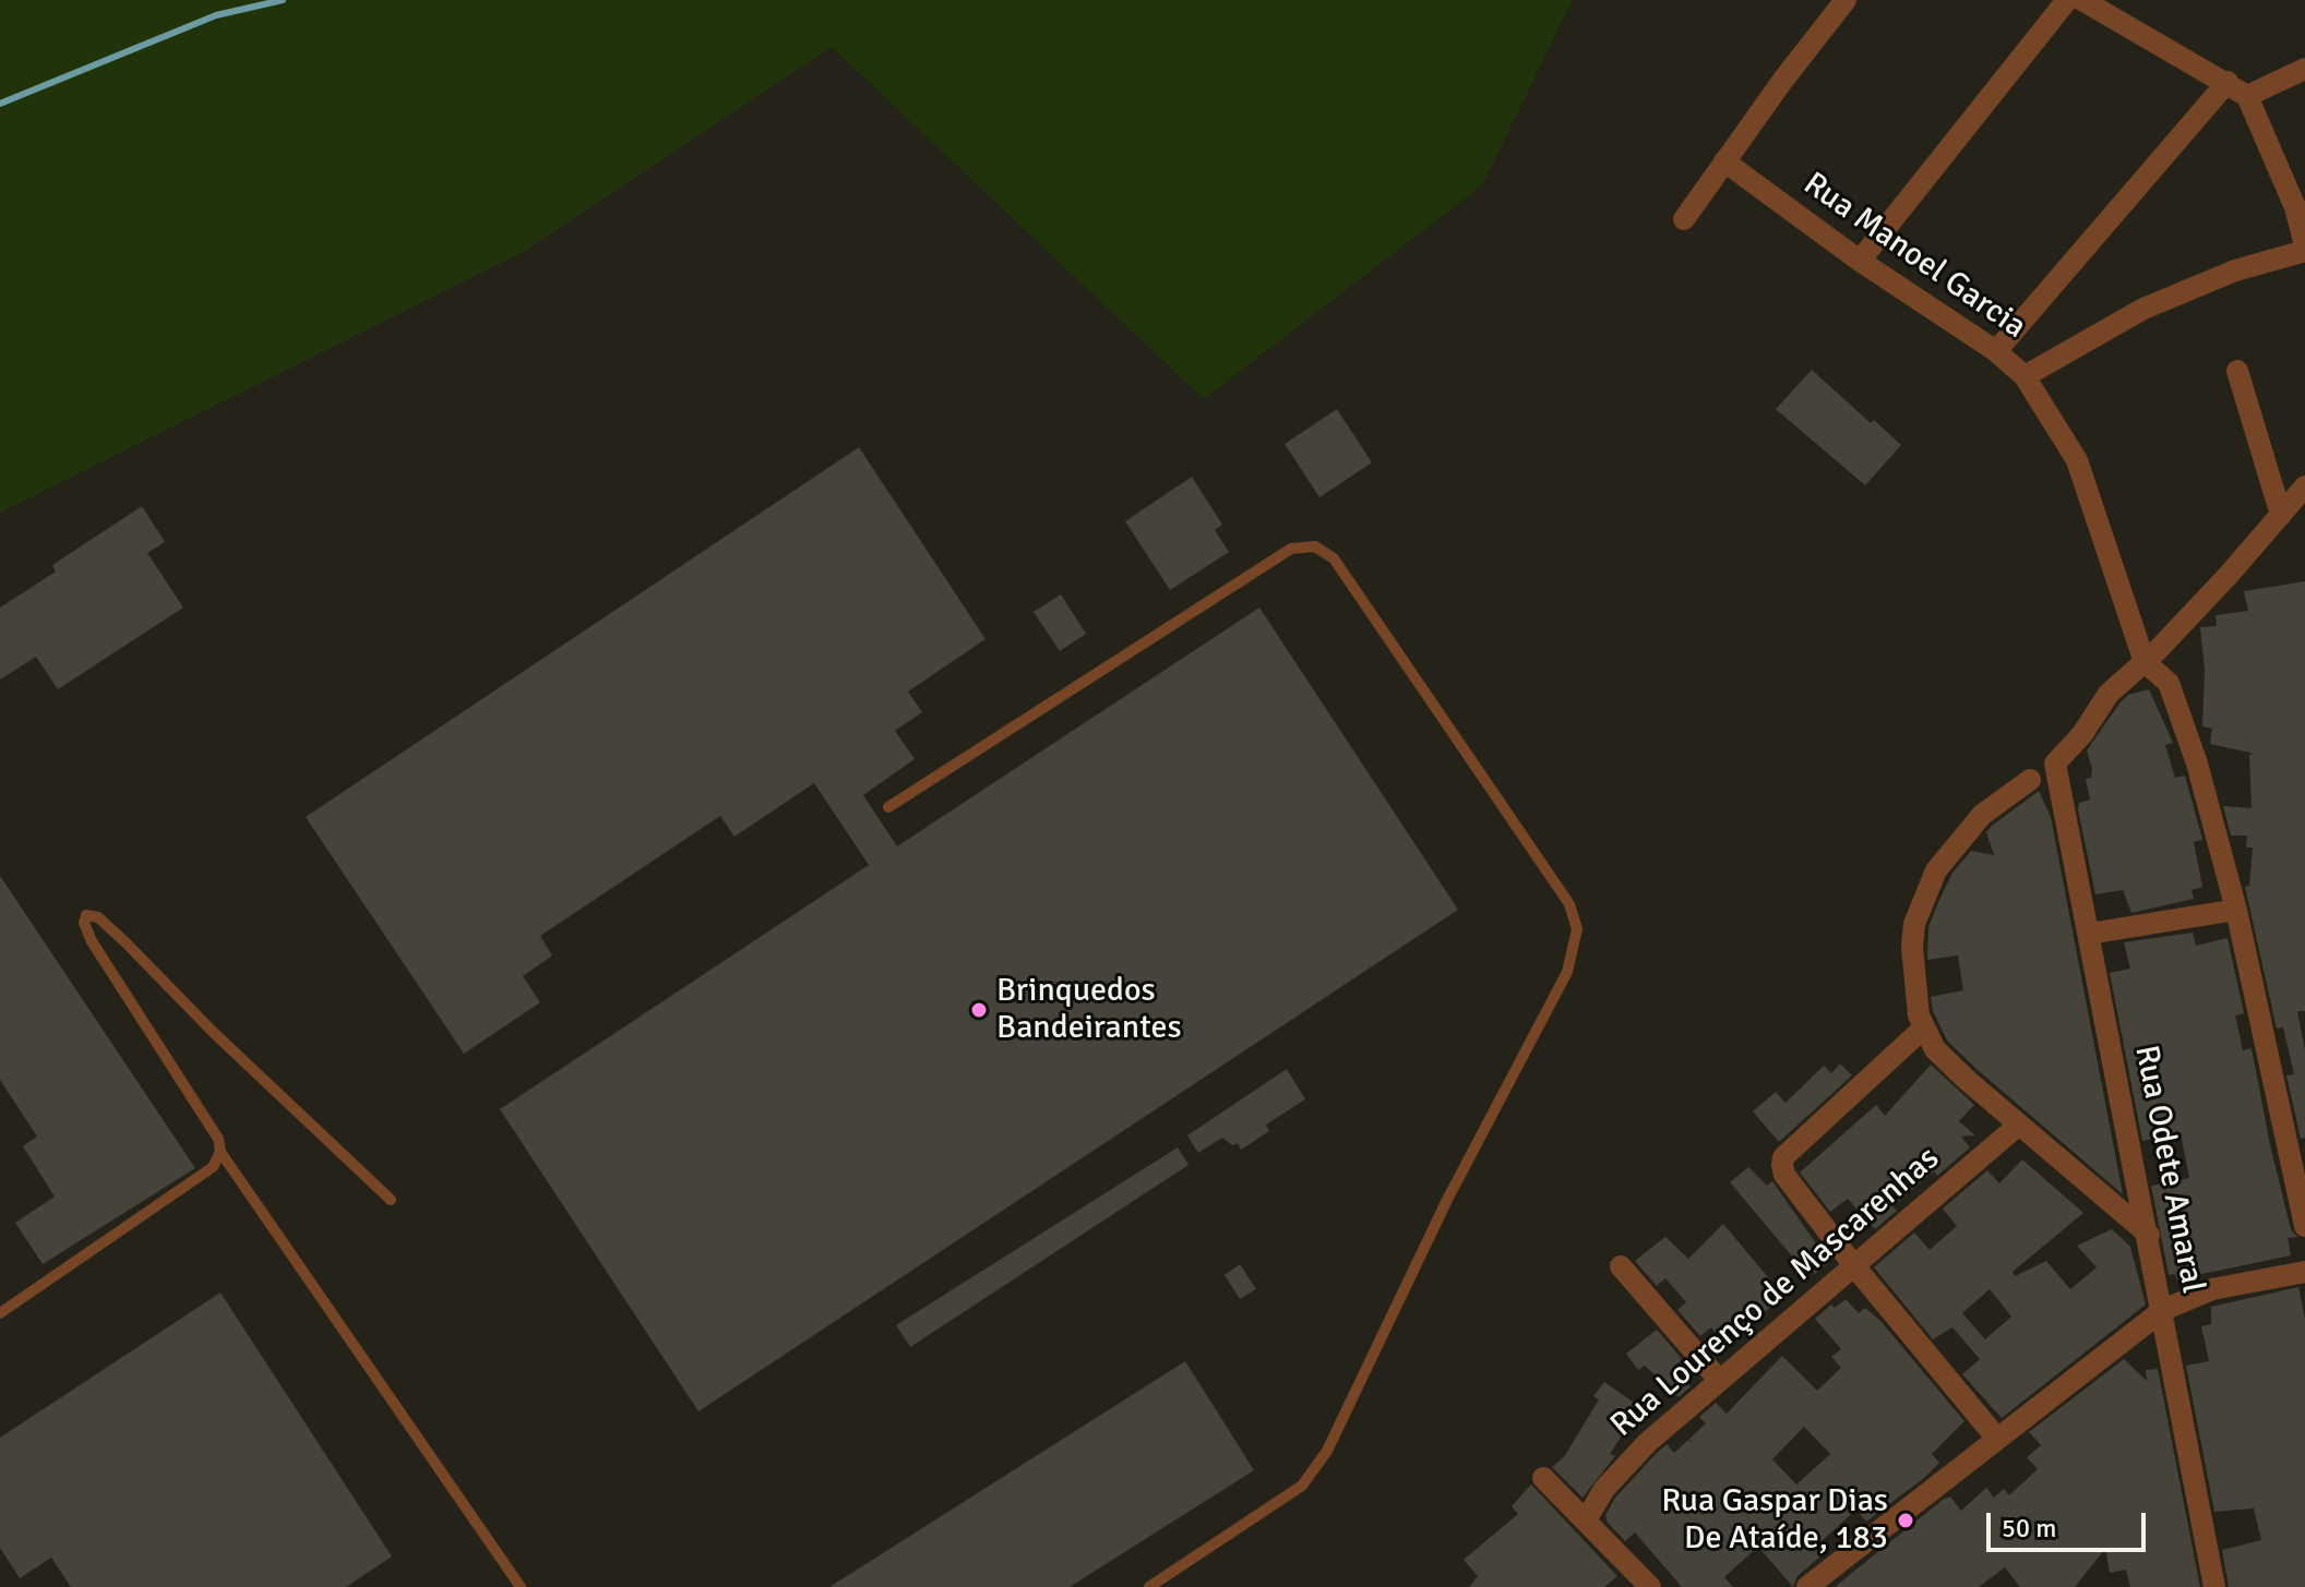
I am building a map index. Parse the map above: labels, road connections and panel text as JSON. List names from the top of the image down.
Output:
{
  "streets": {
    "street": ["Rua Manoel Garcia", "Rua Odete Amaral", "Rua Lourenço de Mascarenhas"]
  },
  "crossings": [
    ["Rua Manoel Garcia", "Rua Odete Amaral"]
  ],
  "places": ["Brinquedos Bandeirantes", "Rua Gaspar Dias De Ataíde, 183"],
  "scale_bar": "50 m"
}
